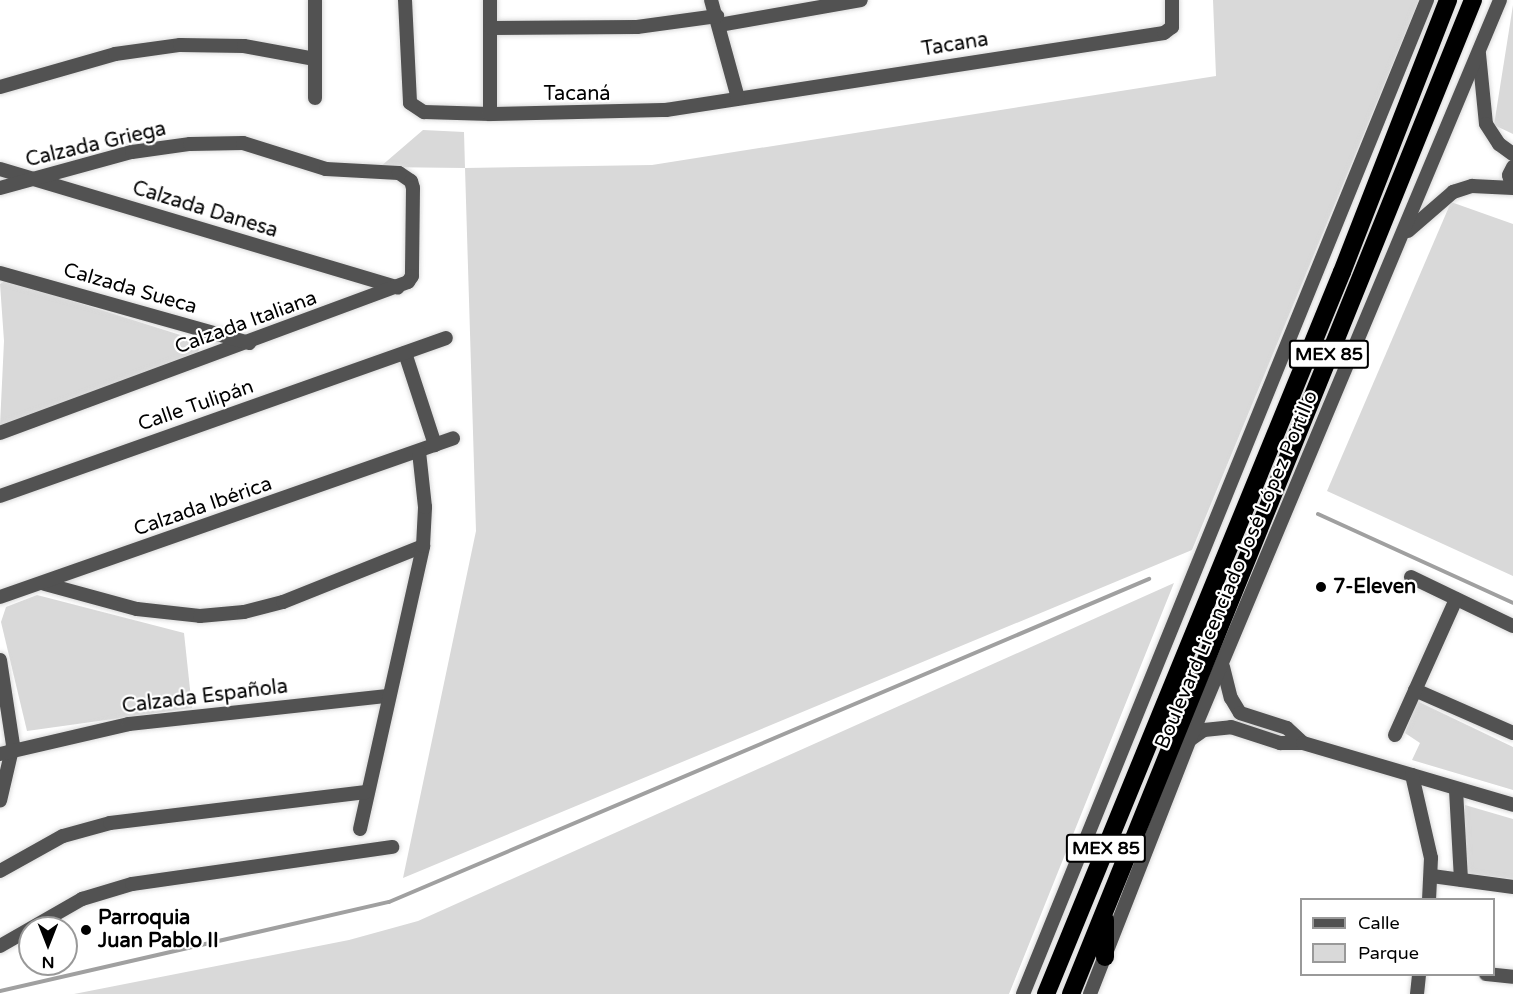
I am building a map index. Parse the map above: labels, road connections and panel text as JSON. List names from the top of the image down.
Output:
{
  "streets": {
    "highway": ["MEX 85", "Boulevard Licenciado José López Portillo"],
    "street": [
      "Tacana",
      "Tacaná",
      "Calzada Griega",
      "Calzada Danesa",
      "Calzada Sueca",
      "Calzada Italiana",
      "Calle Tulipán",
      "Calzada Ibérica",
      "Calzada Española"
    ]
  },
  "crossings": [
    ["Tacana", "Tacaná"],
    ["Calzada Griega", "Calzada Danesa"],
    ["Calzada Griega", "Calzada Italiana"],
    ["Calzada Danesa", "Calzada Italiana"],
    ["Calzada Sueca", "Calzada Italiana"]
  ],
  "places": ["7-Eleven", "Parroquia Juan Pablo II"],
  "legend": ["Calle", "Parque"],
  "north": "bottom"
}
